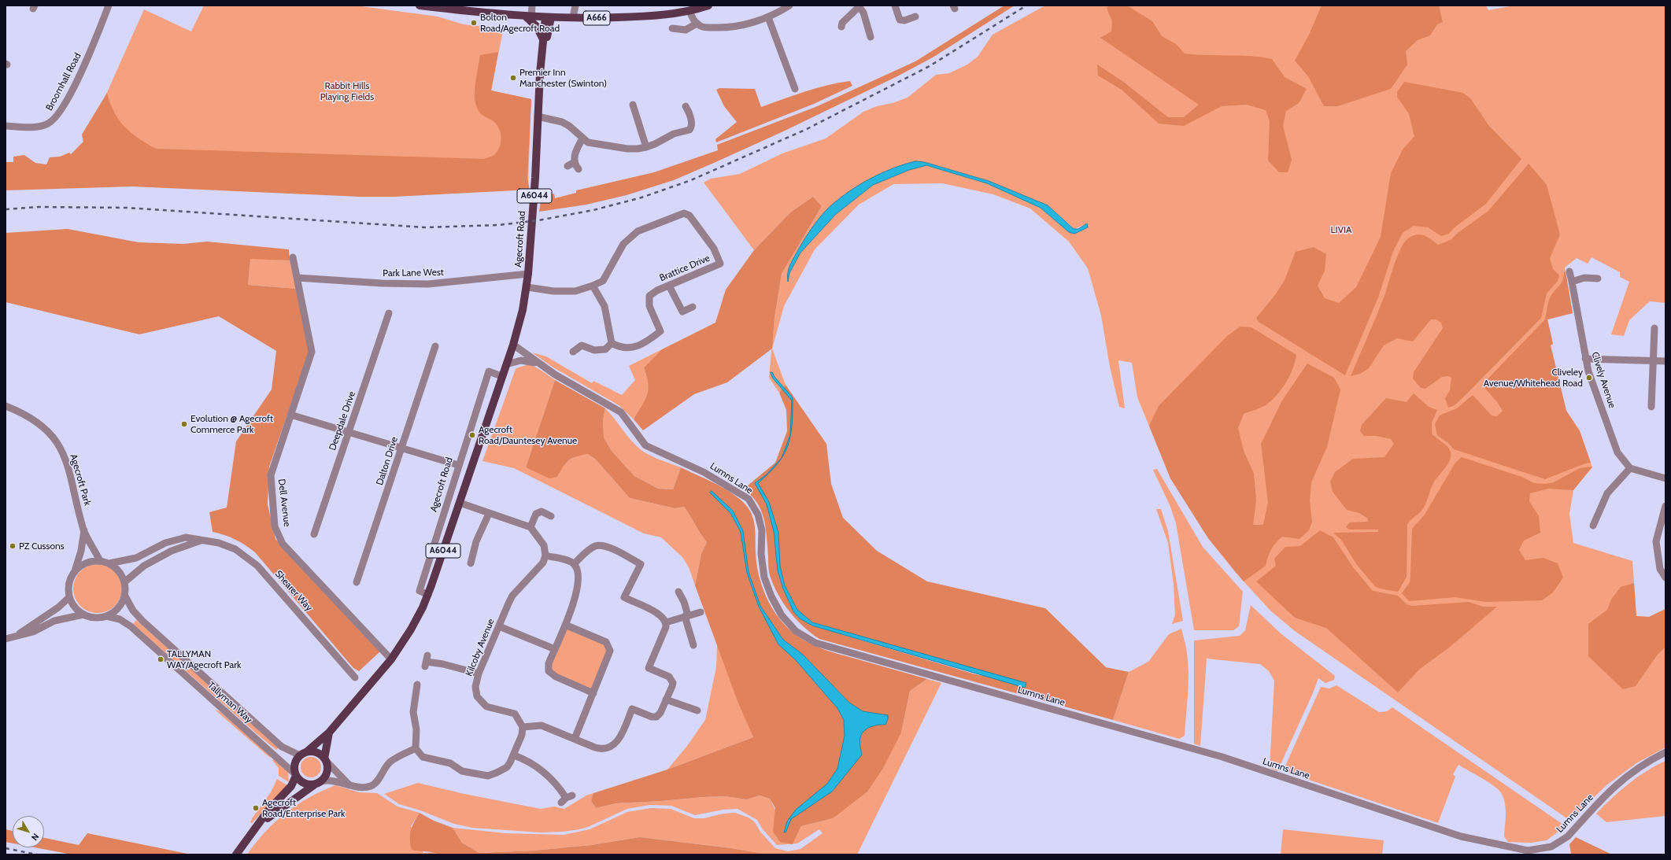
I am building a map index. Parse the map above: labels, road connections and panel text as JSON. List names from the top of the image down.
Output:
{
  "streets": {
    "main road": ["A666", "A6044", "Agecroft Road"],
    "street": [
      "Broomhall Road",
      "Brattice Drive",
      "Park Lane West",
      "Clively Avenue",
      "Deepdale Drive",
      "Dalton Drive",
      "Lumns Lane",
      "Agecroft Park",
      "Dell Avenue",
      "Shearer Way",
      "Kilcoby Avenue",
      "Tallyman Way"
    ]
  },
  "crossings": [
    ["A666", "Agecroft Road"],
    ["Agecroft Road", "Brattice Drive"],
    ["Agecroft Road", "Park Lane West"],
    ["Agecroft Road", "Lumns Lane"],
    ["Agecroft Road", "Dell Avenue"],
    ["Agecroft Road", "Tallyman Way"],
    ["Park Lane West", "Dell Avenue"],
    ["Shearer Way", "Tallyman Way"]
  ],
  "parks": ["Rabbit Hills Playing Fields", "LIVIA"],
  "places": [
    "Bolton Road/Agecroft Road",
    "Premier Inn Manchester (Swinton)",
    "Cliveley Avenue/Whitehead Road",
    "Evolution @ Agecroft Commerce Park",
    "Agecroft Road/Dauntesey Avenue",
    "PZ Cussons",
    "TALLYMAN WAY/Agecroft Park",
    "Agecroft Road/Enterprise Park"
  ],
  "north": "bottom right"
}
